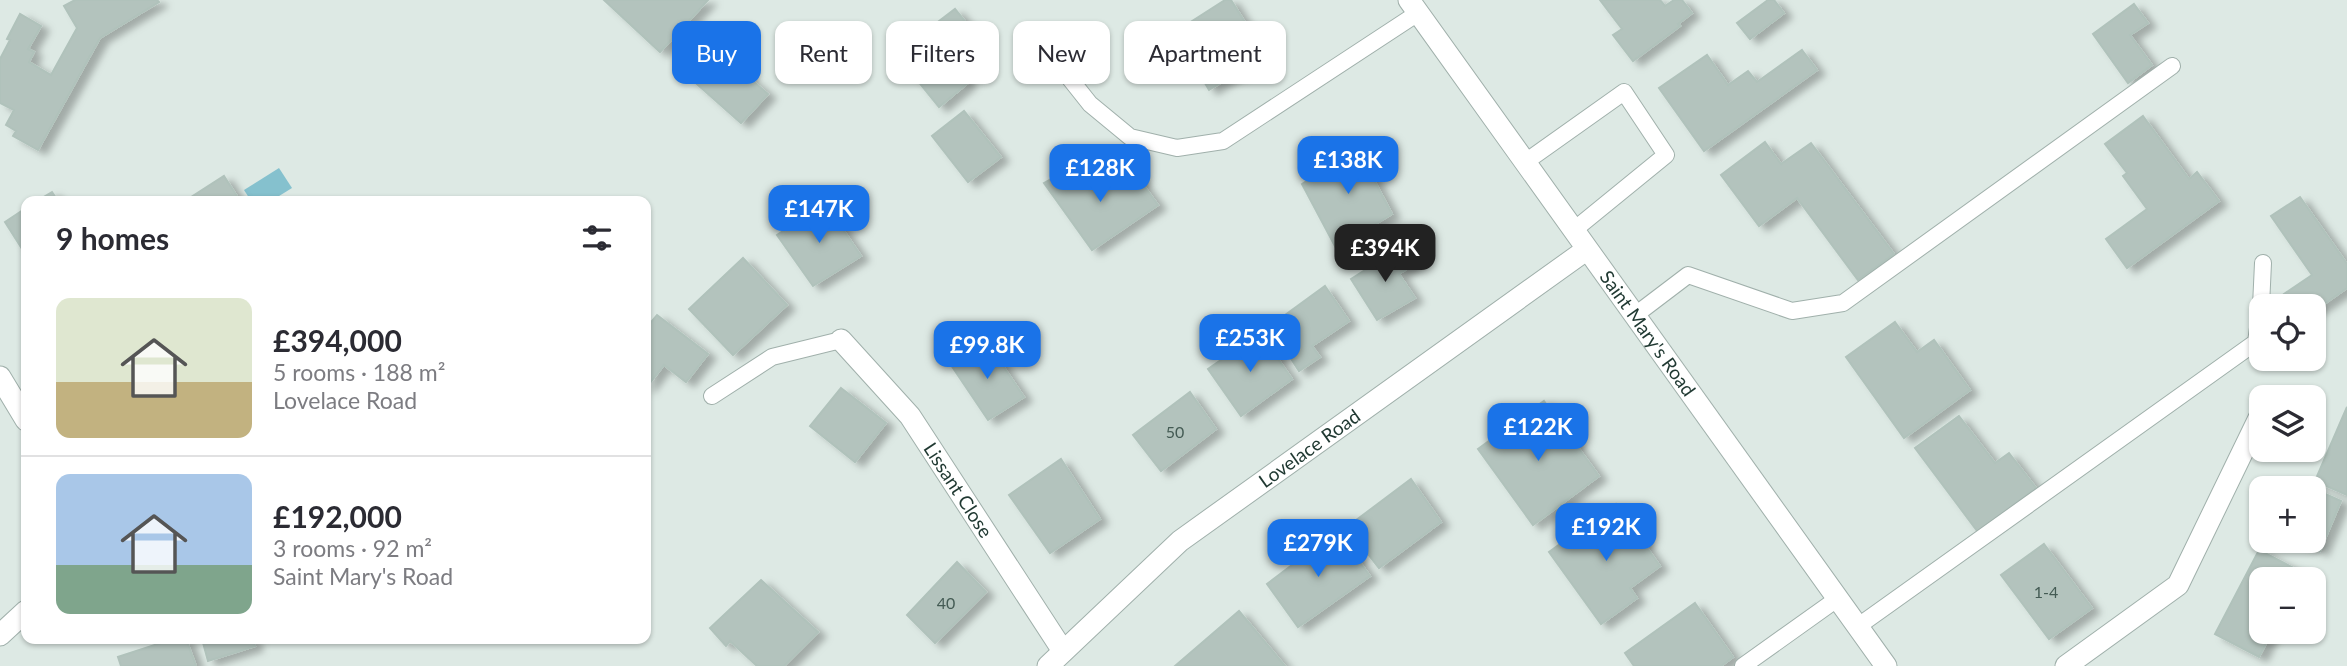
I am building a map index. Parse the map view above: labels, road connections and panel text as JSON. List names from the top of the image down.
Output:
{
  "streets": {
    "street": ["Saint Mary's Road", "Lovelace Road", "Lissant Close"]
  },
  "crossings": [
    ["Saint Mary's Road", "Lovelace Road"],
    ["Lovelace Road", "Lissant Close"]
  ],
  "house_numbers": ["50", "1-4", "40"],
  "page": {
    "chip": [
      "Buy",
      "Rent",
      "Filters",
      "New",
      "Apartment"
    ],
    "price": [
      "£138K",
      "£128K",
      "£147K",
      "£394K",
      "£253K",
      "£99.8K",
      "£122K",
      "£192K",
      "£279K"
    ],
    "heading": "9 homes",
    "list": [
      {
        "name": "£394,000",
        "note": "5 rooms · 188 m² · Lovelace Road"
      },
      {
        "name": "£192,000",
        "note": "3 rooms · 92 m² · Saint Mary's Road"
      }
    ],
    "map_buttons": ["+", "−"]
  }
}
